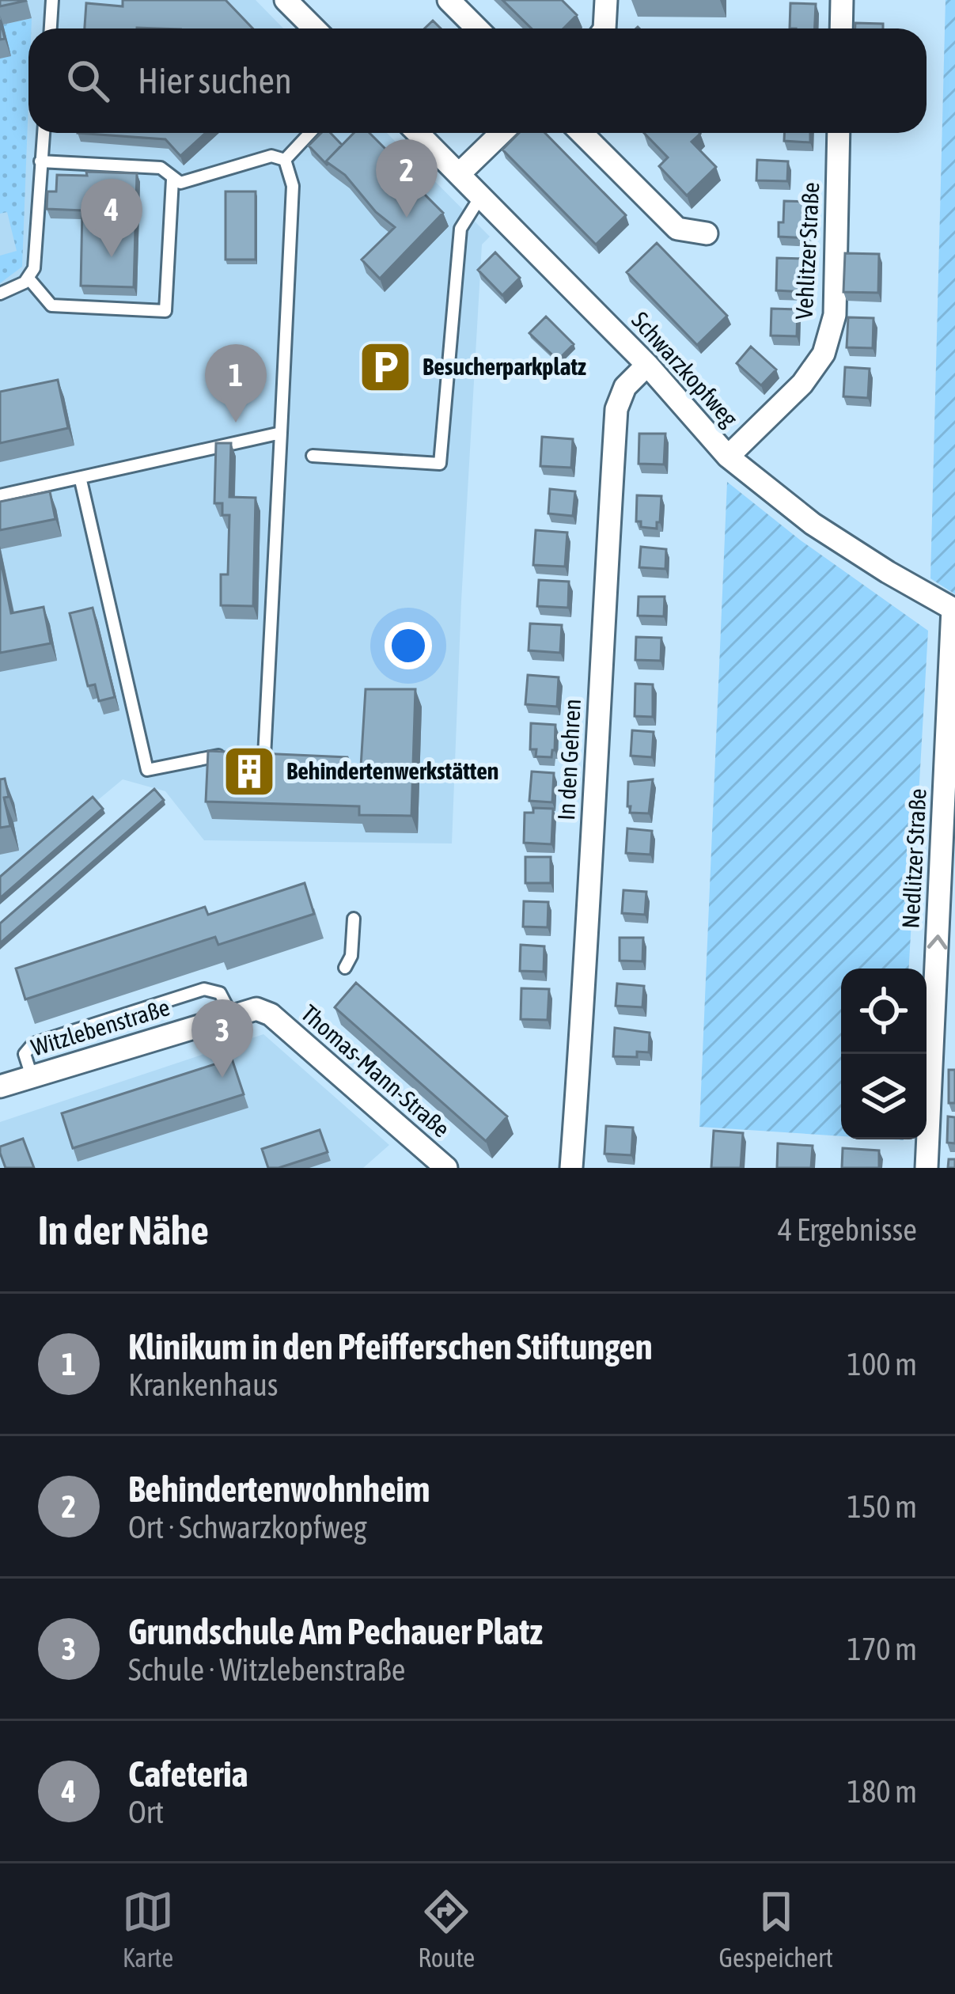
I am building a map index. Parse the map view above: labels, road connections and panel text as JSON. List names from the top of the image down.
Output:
{
  "streets": {
    "street": [
      "Vehlitzer Straße",
      "Schwarzkopfweg",
      "In den Gehren",
      "Nedlitzer Straße",
      "Witzlebenstraße",
      "Thomas-Mann-Straße"
    ]
  },
  "crossings": [
    ["Vehlitzer Straße", "Schwarzkopfweg"],
    ["Schwarzkopfweg", "In den Gehren"],
    ["Schwarzkopfweg", "Nedlitzer Straße"],
    ["Witzlebenstraße", "Thomas-Mann-Straße"]
  ],
  "one_way": ["Nedlitzer Straße"],
  "places": {
    "parking": ["Besucherparkplatz"],
    "building": ["Behindertenwerkstätten"]
  },
  "page": {
    "search": "Hier suchen",
    "pins": [
      "2",
      "4",
      "1",
      "3"
    ],
    "heading": ["In der Nähe", "4 Ergebnisse"],
    "list": [
      {
        "mark": "1",
        "name": "Klinikum in den Pfeifferschen Stiftungen",
        "note": "Krankenhaus",
        "value": "100 m"
      },
      {
        "mark": "2",
        "name": "Behindertenwohnheim",
        "note": "Ort · Schwarzkopfweg",
        "value": "150 m"
      },
      {
        "mark": "3",
        "name": "Grundschule Am Pechauer Platz",
        "note": "Schule · Witzlebenstraße",
        "value": "170 m"
      },
      {
        "mark": "4",
        "name": "Cafeteria",
        "note": "Ort",
        "value": "180 m"
      }
    ],
    "nav": ["Karte", "Route", "Gespeichert"]
  }
}
